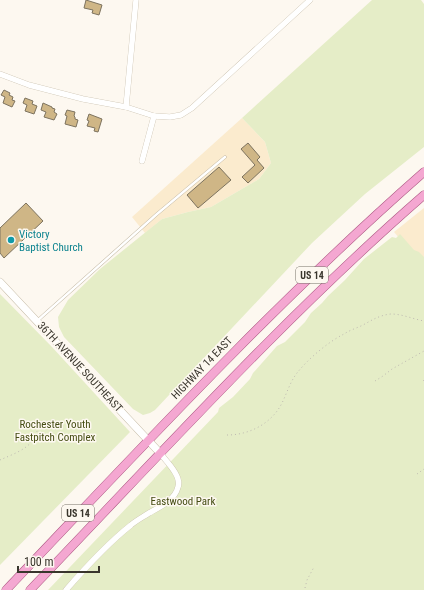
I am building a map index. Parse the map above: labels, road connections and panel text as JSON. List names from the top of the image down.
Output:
{
  "streets": {
    "main road": ["US 14", "HIGHWAY 14 EAST"],
    "street": ["36TH AVENUE SOUTHEAST"]
  },
  "crossings": [
    ["US 14", "36TH AVENUE SOUTHEAST"],
    ["36TH AVENUE SOUTHEAST", "HIGHWAY 14 EAST"]
  ],
  "parks": ["Rochester Youth Fastpitch Complex", "Eastwood Park"],
  "places": ["Victory Baptist Church"],
  "scale_bar": "100 m"
}
